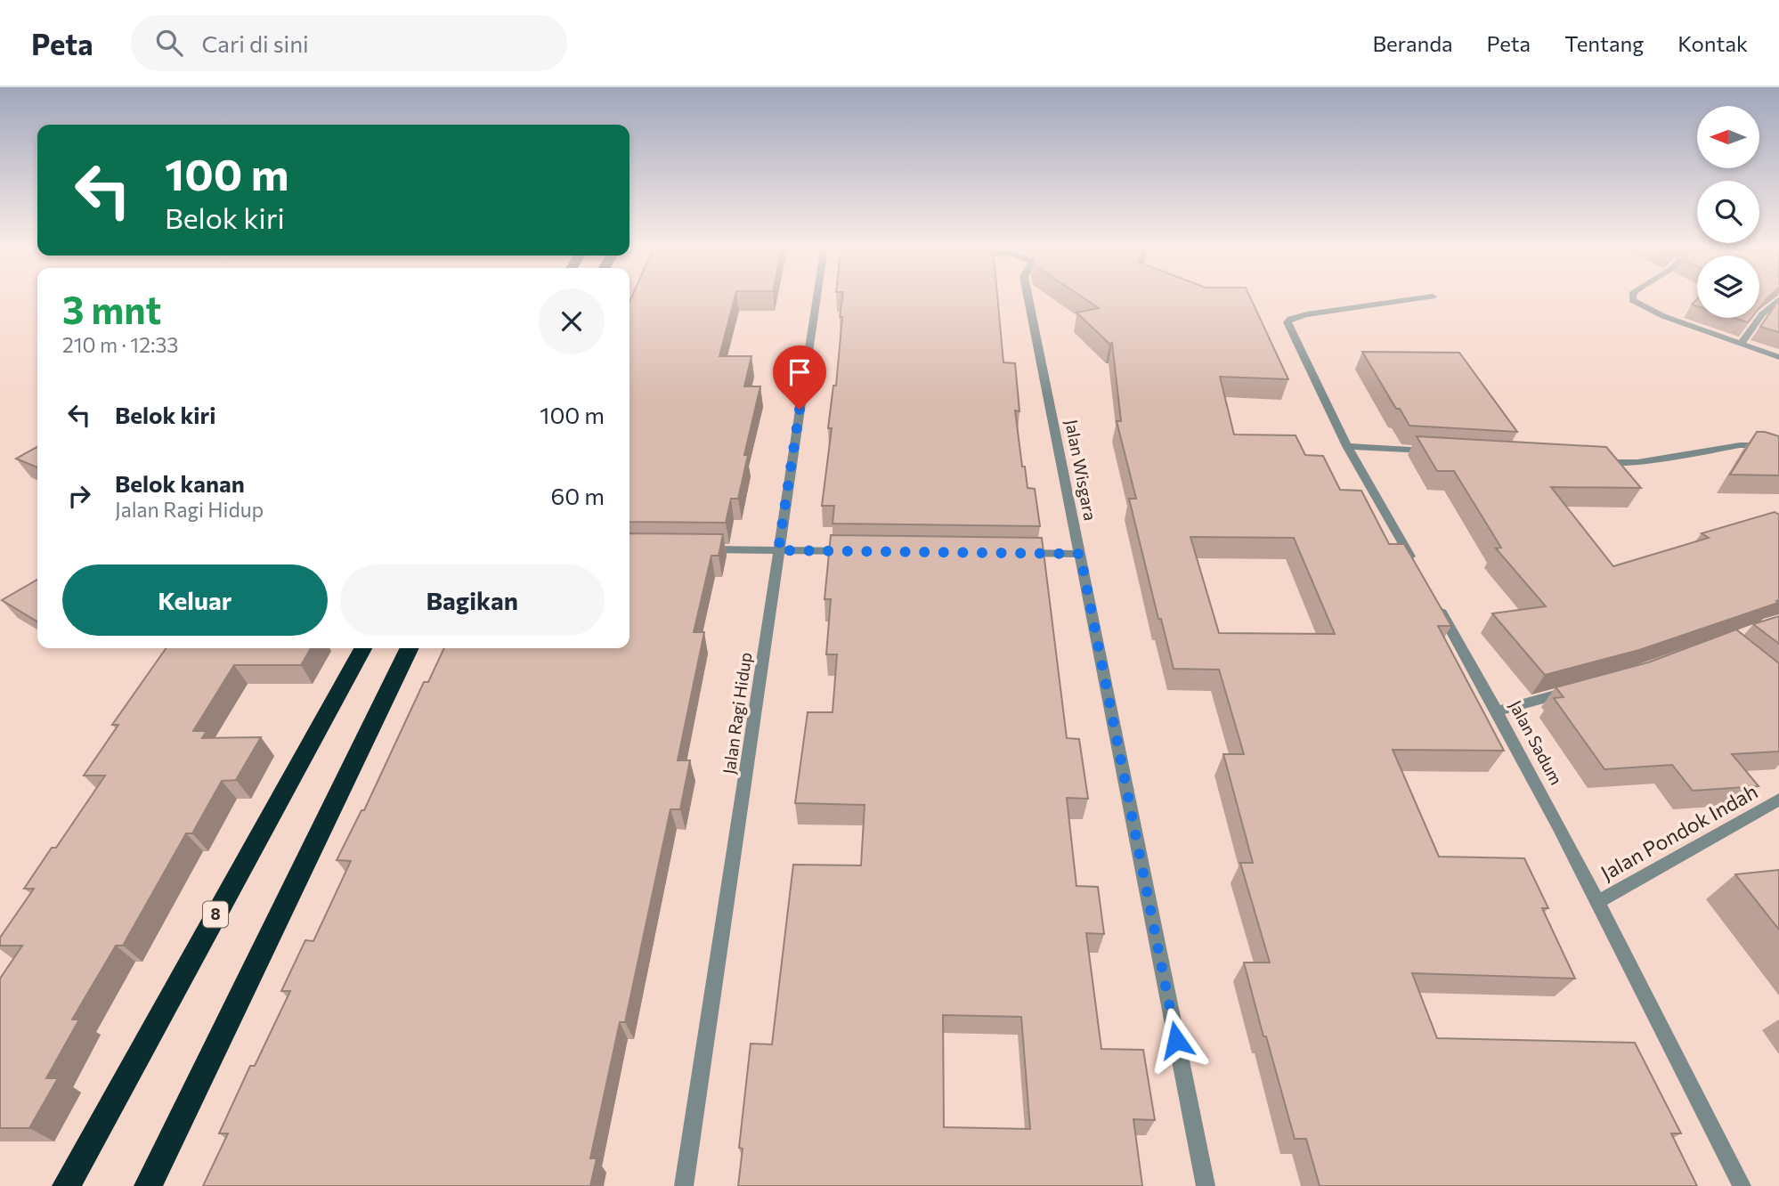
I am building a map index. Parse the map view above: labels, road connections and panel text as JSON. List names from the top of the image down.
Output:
{
  "streets": {
    "highway": ["8"],
    "street": [
      "Jalan Wisgara",
      "Jalan Ragi Hidup",
      "Jalan Sadum",
      "Jalan Pondok Indah"
    ]
  },
  "crossings": [
    ["Jalan Sadum", "Jalan Pondok Indah"]
  ],
  "north": "left",
  "page": {
    "header": "Peta",
    "search": "Cari di sini",
    "nav": [
      "Beranda",
      "Peta",
      "Tentang",
      "Kontak"
    ],
    "turn": ["100 m", "Belok kiri"],
    "heading": ["3 mnt", "210 m · 12:33"],
    "list": [
      {
        "name": "Belok kiri",
        "value": "100 m"
      },
      {
        "name": "Belok kanan",
        "note": "Jalan Ragi Hidup",
        "value": "60 m"
      }
    ],
    "buttons": ["Keluar", "Bagikan"]
  }
}
